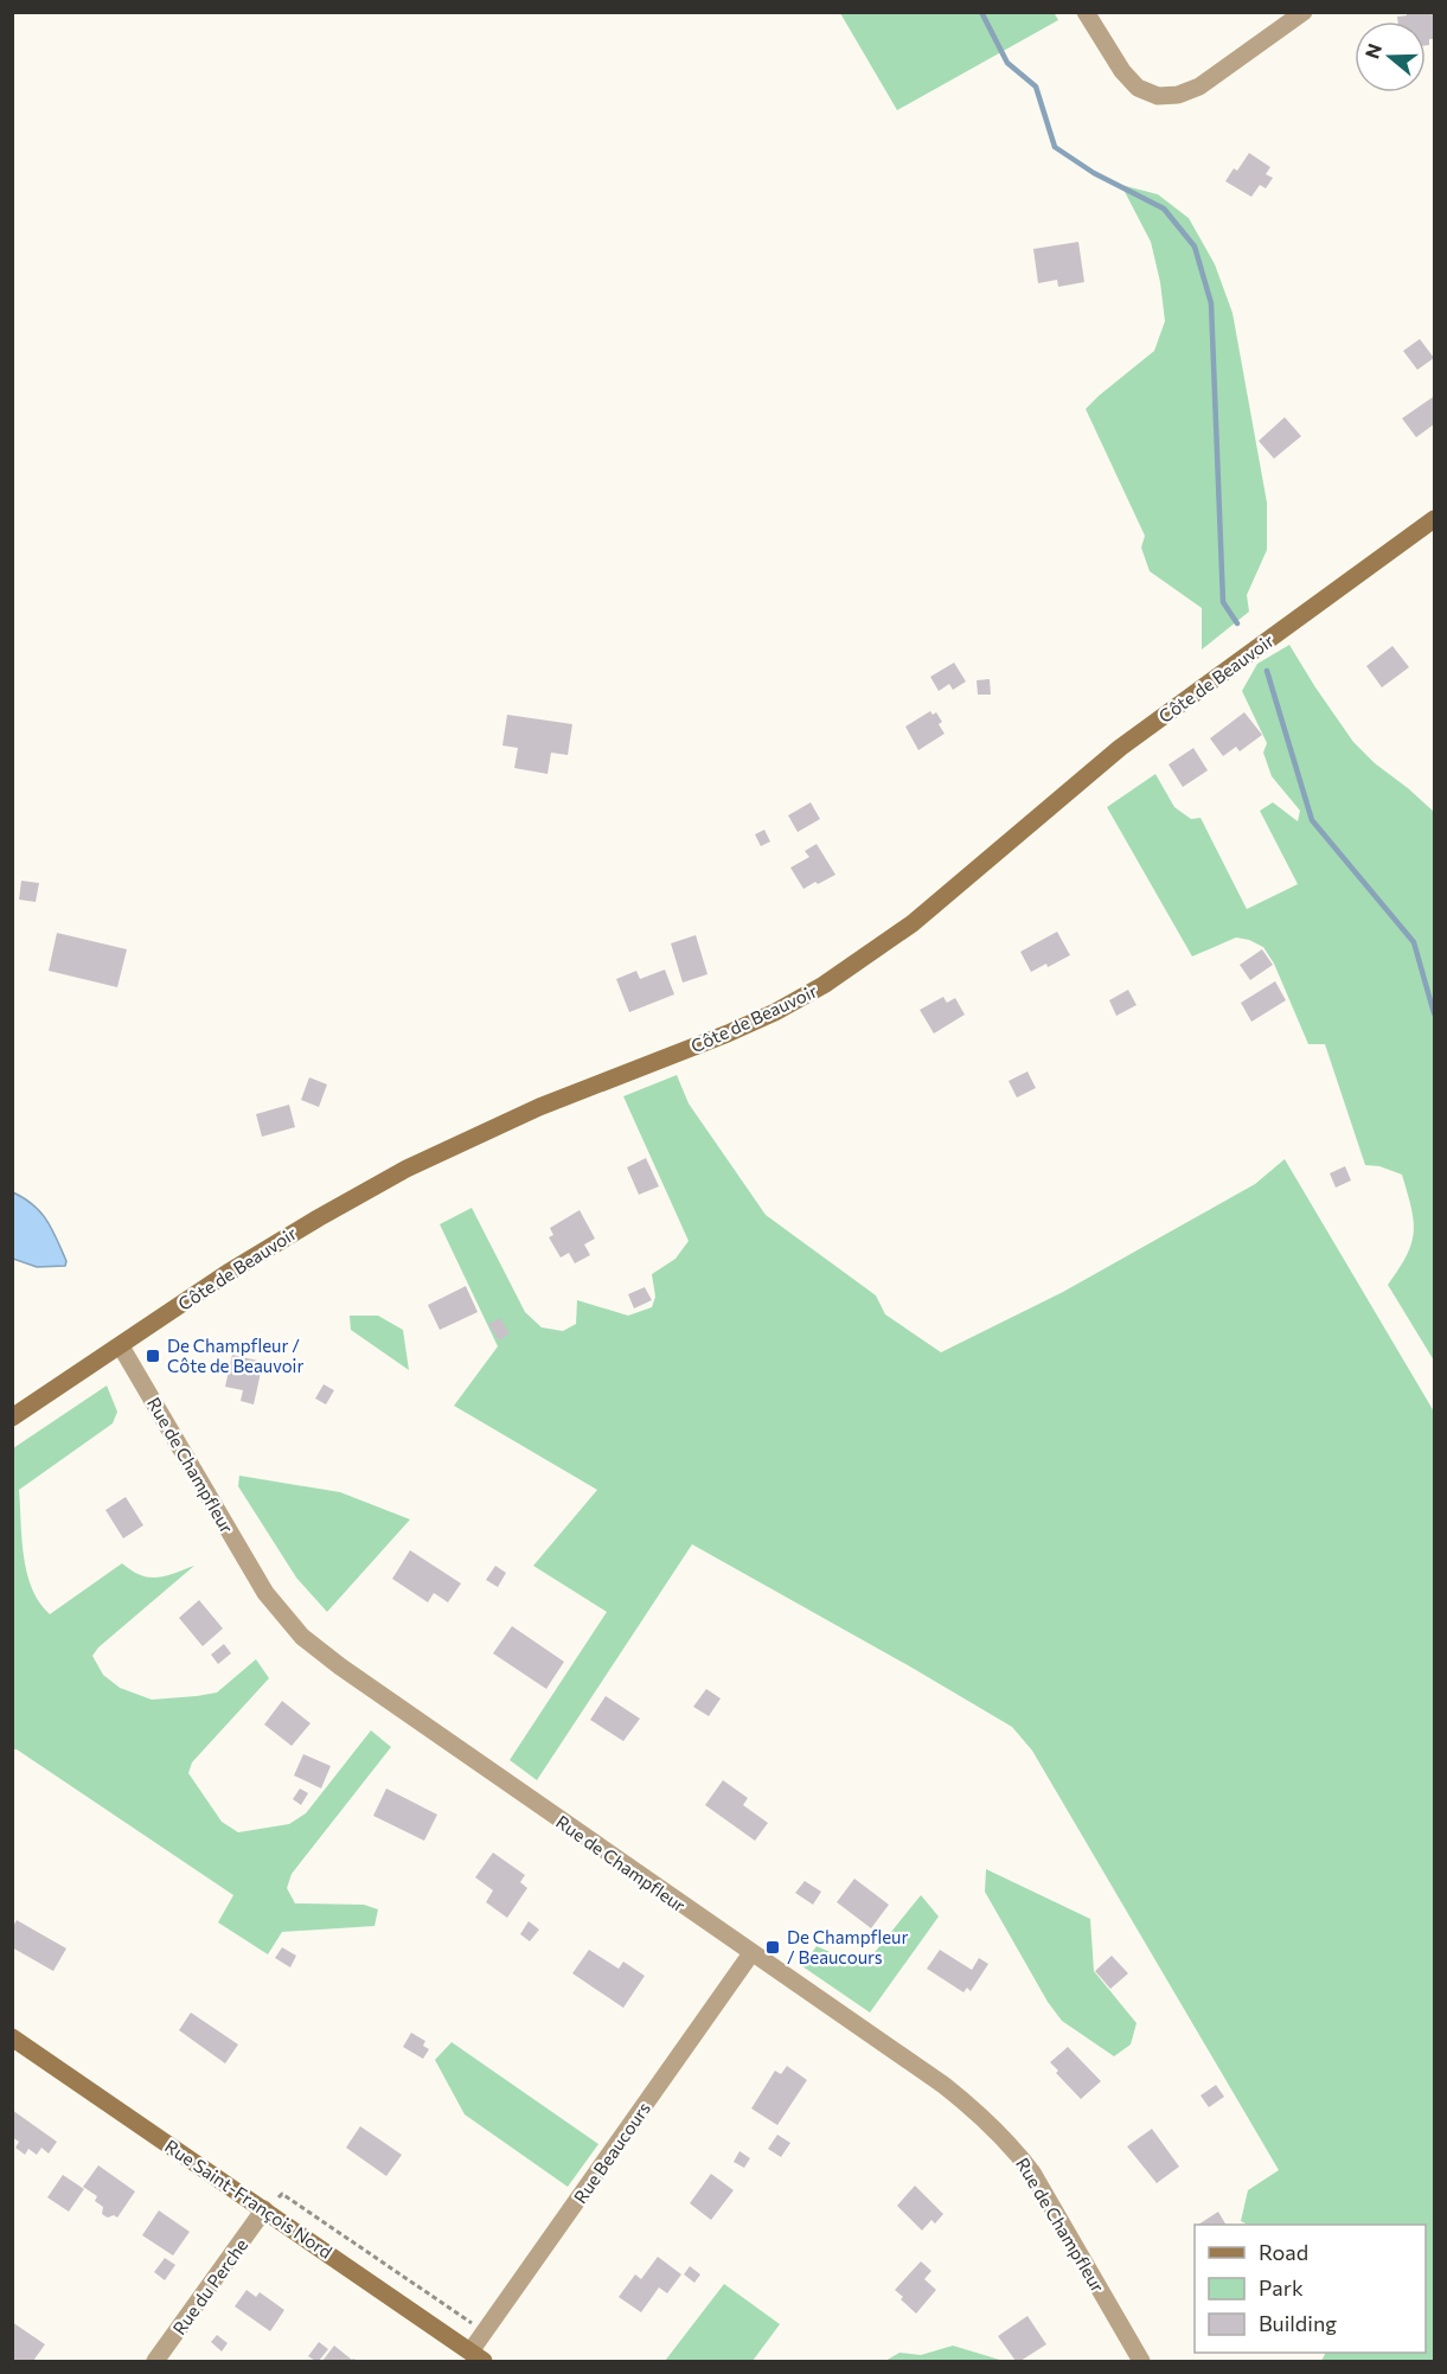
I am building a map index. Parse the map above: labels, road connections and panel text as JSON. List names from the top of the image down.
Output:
{
  "streets": {
    "street": [
      "Côte de Beauvoir",
      "Rue de Champfleur",
      "Rue Beaucours",
      "Rue Saint-François Nord",
      "Rue du Perche"
    ]
  },
  "crossings": [
    ["Côte de Beauvoir", "Rue de Champfleur"],
    ["Rue de Champfleur", "Rue Beaucours"],
    ["Rue Beaucours", "Rue Saint-François Nord"],
    ["Rue Saint-François Nord", "Rue du Perche"]
  ],
  "places": {
    "transit": ["De Champfleur / Côte de Beauvoir", "De Champfleur / Beaucours"]
  },
  "legend": ["Road", "Park", "Building"],
  "north": "left"
}
